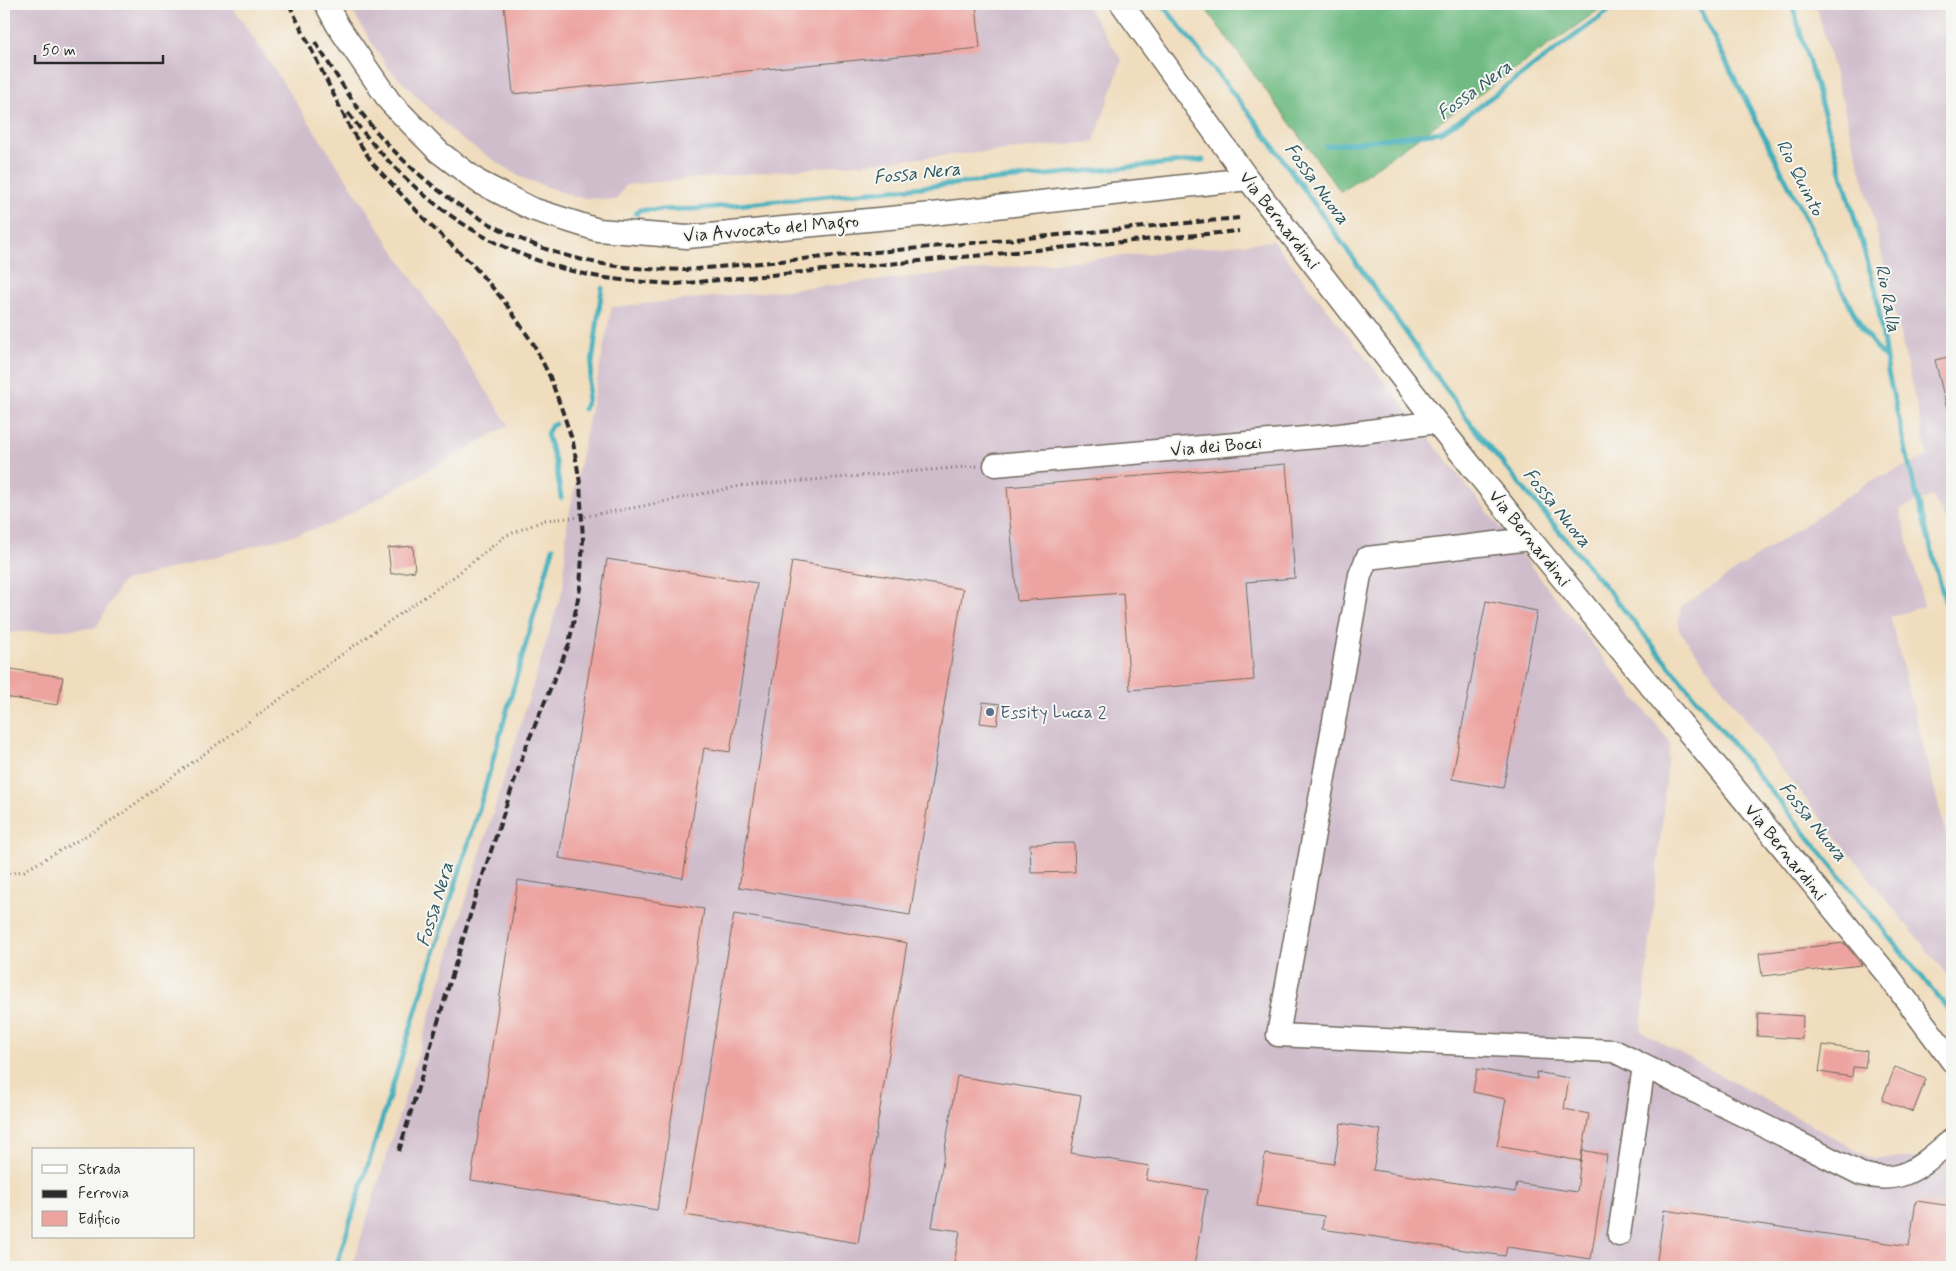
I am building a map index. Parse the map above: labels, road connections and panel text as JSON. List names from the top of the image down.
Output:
{
  "streets": {
    "street": ["Via Bernardini", "Via Avvocato del Magro", "Via dei Bocci"]
  },
  "crossings": [
    ["Via Bernardini", "Via Avvocato del Magro"],
    ["Via Bernardini", "Via dei Bocci"]
  ],
  "water": [
    "Fossa Nera",
    "Rio Quinto",
    "Fossa Nuova",
    "Rio Ralla"
  ],
  "places": ["Essity Lucca 2"],
  "legend": ["Strada", "Ferrovia", "Edificio"],
  "scale_bar": "50 m"
}
